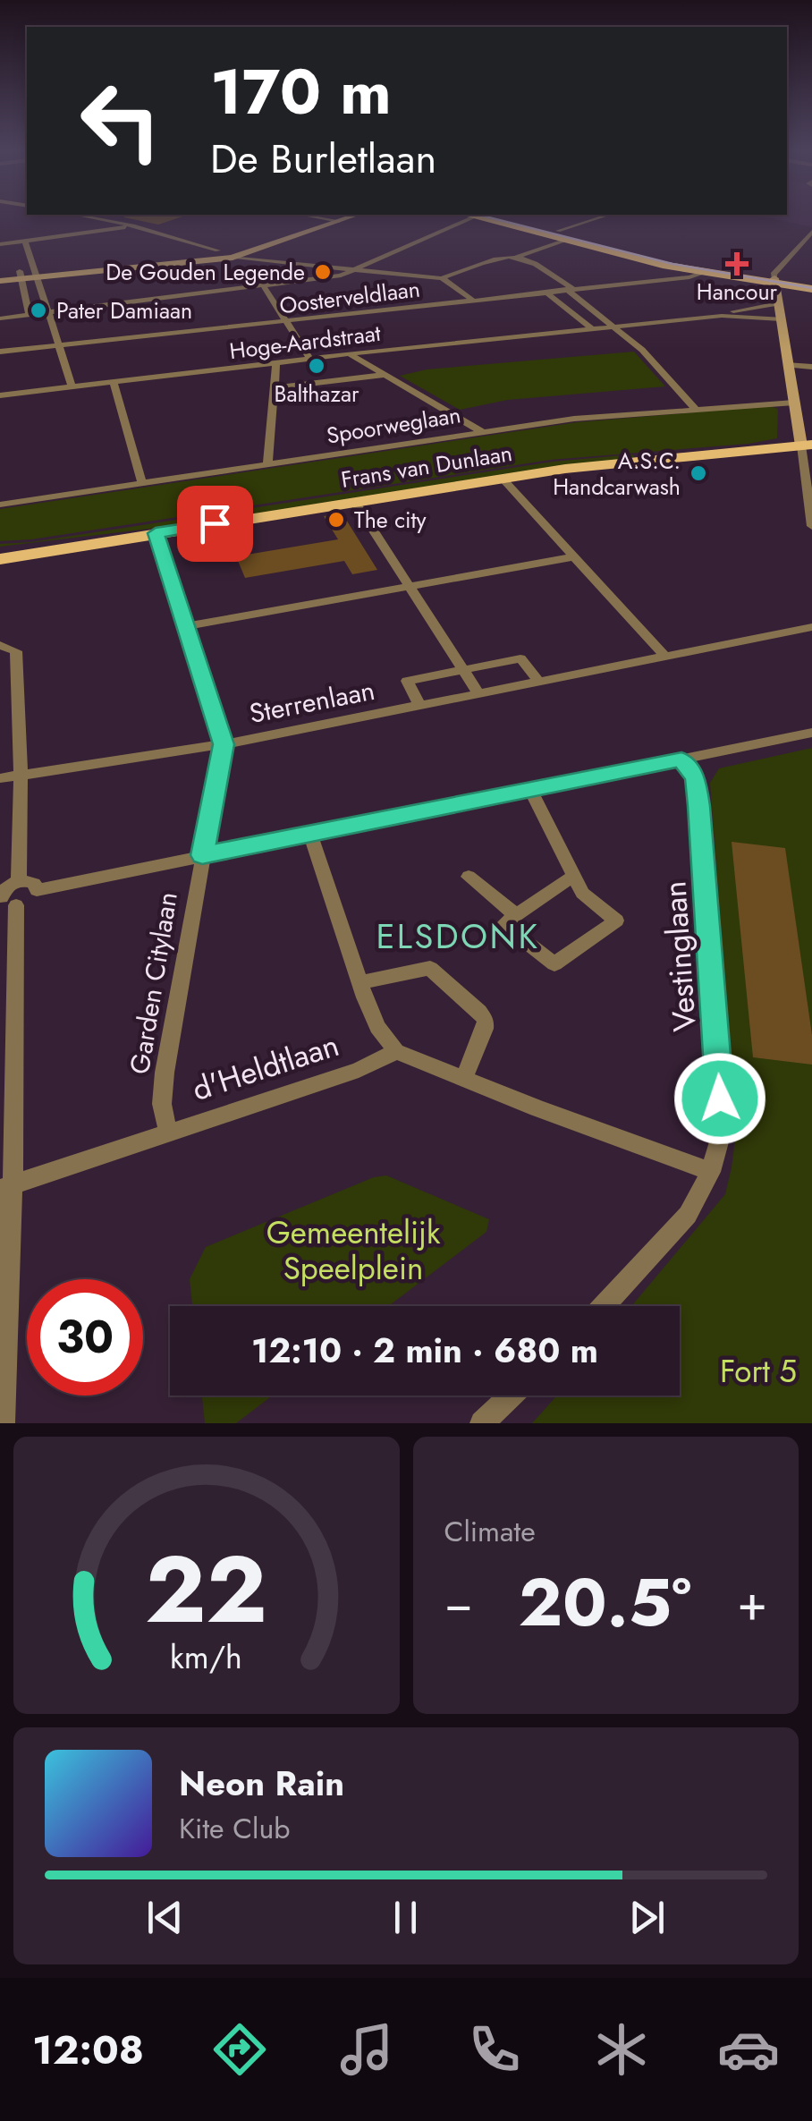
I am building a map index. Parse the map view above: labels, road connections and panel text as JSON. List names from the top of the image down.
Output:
{
  "streets": {
    "main road": ["Frans van Dunlaan"],
    "street": [
      "Oosterveldlaan",
      "Hoge-Aardstraat",
      "Spoorweglaan",
      "Sterrenlaan",
      "Vestinglaan",
      "Garden Citylaan",
      "d'Heldtlaan"
    ]
  },
  "crossings": [
    ["Frans van Dunlaan", "Garden Citylaan"],
    ["Sterrenlaan", "Garden Citylaan"],
    ["Garden Citylaan", "d'Heldtlaan"]
  ],
  "districts": ["ELSDONK"],
  "parks": ["Gemeentelijk Speelplein", "Fort 5"],
  "places": {
    "health": ["Hancour"],
    "other": [
      "De Gouden Legende",
      "Pater Damiaan",
      "Balthazar",
      "A.S.C. Handcarwash",
      "The city"
    ]
  },
  "page": {
    "turn": ["170 m", "De Burletlaan"],
    "limit": "30",
    "trip": "12:10 · 2 min · 680 m",
    "tile": "Climate",
    "heat": ["−", "20.5°", "+"],
    "song": ["Neon Rain", "Kite Club"],
    "tabs": "12:08",
    "gauge": ["22", "km/h"]
  }
}
